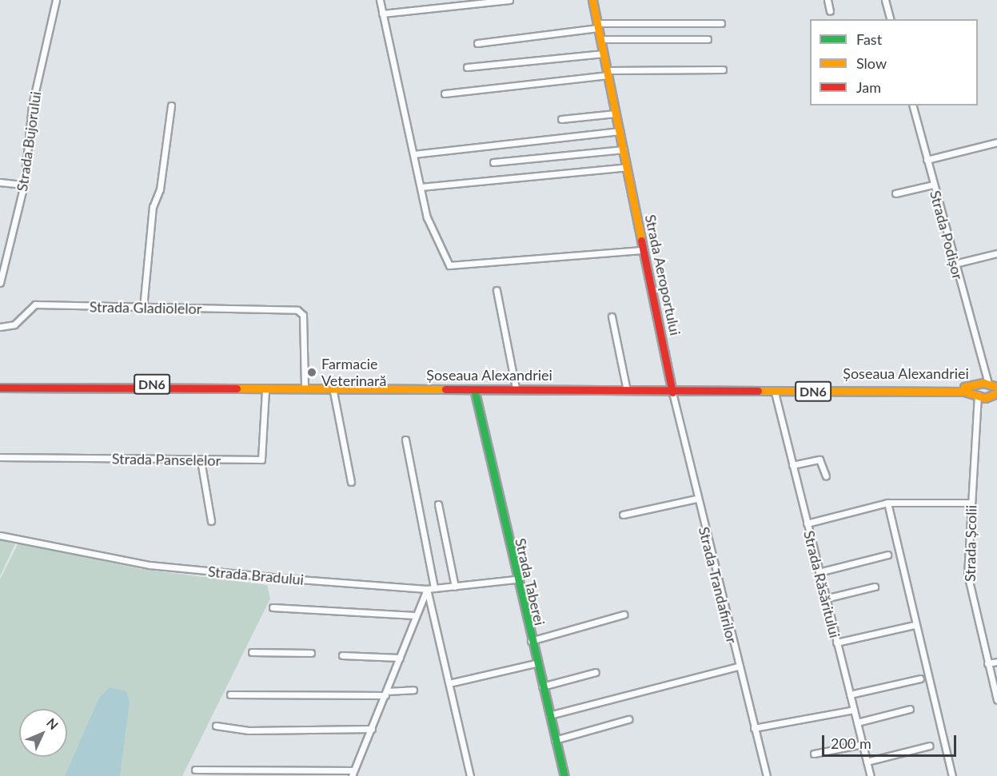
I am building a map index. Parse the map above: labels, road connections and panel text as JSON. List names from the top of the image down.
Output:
{
  "streets": {
    "main road": [
      "Strada Aeroportului",
      "Șoseaua Alexandriei",
      "DN6",
      "Strada Taberei"
    ],
    "street": [
      "Strada Bujorului",
      "Strada Podișor",
      "Strada Gladiolelor",
      "Strada Panselelor",
      "Strada Școlii",
      "Strada Bradului",
      "Strada Răsăritului",
      "Strada Trandafirilor"
    ]
  },
  "crossings": [
    ["Strada Podișor", "Șoseaua Alexandriei"],
    ["Strada Podișor", "Strada Școlii"],
    ["Strada Aeroportului", "Șoseaua Alexandriei"],
    ["Strada Aeroportului", "Strada Trandafirilor"],
    ["Strada Gladiolelor", "Șoseaua Alexandriei"],
    ["Șoseaua Alexandriei", "Strada Panselelor"],
    ["Șoseaua Alexandriei", "Strada Școlii"],
    ["Șoseaua Alexandriei", "Strada Taberei"],
    ["Șoseaua Alexandriei", "Strada Răsăritului"],
    ["Șoseaua Alexandriei", "Strada Trandafirilor"],
    ["Strada Bradului", "Strada Taberei"]
  ],
  "places": ["Farmacie Veterinară"],
  "legend": ["Fast", "Slow", "Jam"],
  "scale_bar": "200 m",
  "north": "top right"
}
